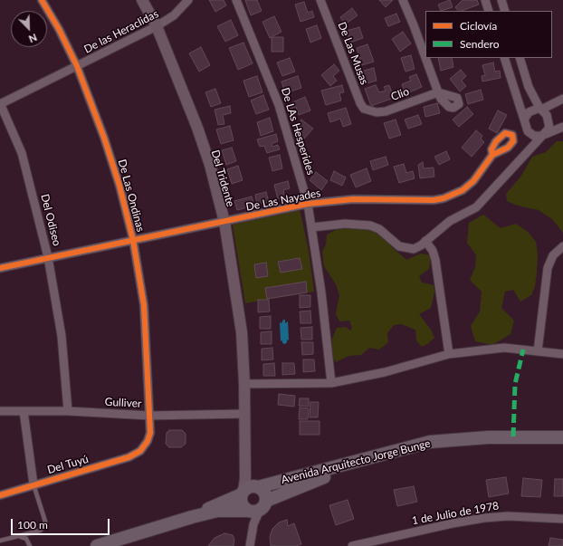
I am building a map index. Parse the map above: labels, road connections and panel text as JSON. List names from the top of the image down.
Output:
{
  "streets": {
    "main road": ["Del Tridente", "Avenida Arquitecto Jorge Bunge"],
    "street": [
      "De las Heraclidas",
      "De Las Musas",
      "Clio",
      "De LAs Hesperides",
      "De Las Ondinas",
      "De Las Nayades",
      "Del Odiseo",
      "Gulliver",
      "Del Tuyú",
      "1 de Julio de 1978"
    ]
  },
  "crossings": [
    ["De las Heraclidas", "Del Tridente"],
    ["De las Heraclidas", "De Las Ondinas"],
    ["De las Heraclidas", "Del Odiseo"],
    ["De Las Musas", "Clio"],
    ["De LAs Hesperides", "De Las Nayades"],
    ["Del Tridente", "De Las Nayades"],
    ["Del Tridente", "Gulliver"],
    ["Del Tridente", "Avenida Arquitecto Jorge Bunge"],
    ["De Las Ondinas", "De Las Nayades"],
    ["De Las Ondinas", "Gulliver"],
    ["De Las Ondinas", "Del Tuyú"],
    ["De Las Nayades", "Del Odiseo"],
    ["Del Odiseo", "Gulliver"]
  ],
  "legend": ["Ciclovía", "Sendero"],
  "scale_bar": "100 m",
  "north": "bottom right"
}
